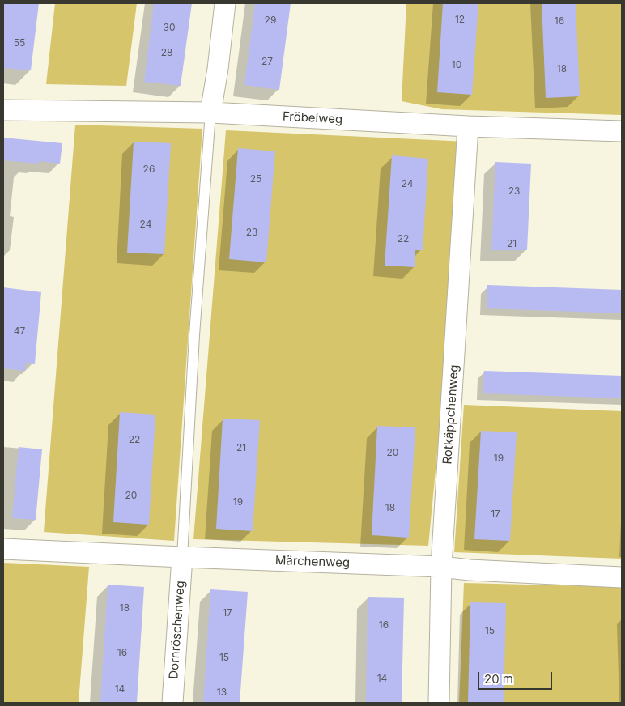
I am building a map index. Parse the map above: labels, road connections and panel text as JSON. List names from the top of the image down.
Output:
{
  "streets": {
    "street": [
      "Fröbelweg",
      "Rotkäppchenweg",
      "Märchenweg",
      "Dornröschenweg"
    ]
  },
  "crossings": [
    ["Fröbelweg", "Rotkäppchenweg"],
    ["Rotkäppchenweg", "Märchenweg"],
    ["Märchenweg", "Dornröschenweg"]
  ],
  "house_numbers": [
    "12",
    "29",
    "16",
    "30",
    "55",
    "28",
    "27",
    "10",
    "18",
    "26",
    "25",
    "24",
    "23",
    "24",
    "23",
    "22",
    "21",
    "47",
    "22",
    "21",
    "20",
    "19",
    "20",
    "19",
    "18",
    "17",
    "18",
    "17",
    "16",
    "15",
    "16",
    "15",
    "14",
    "14",
    "13"
  ],
  "scale_bar": "20 m"
}
